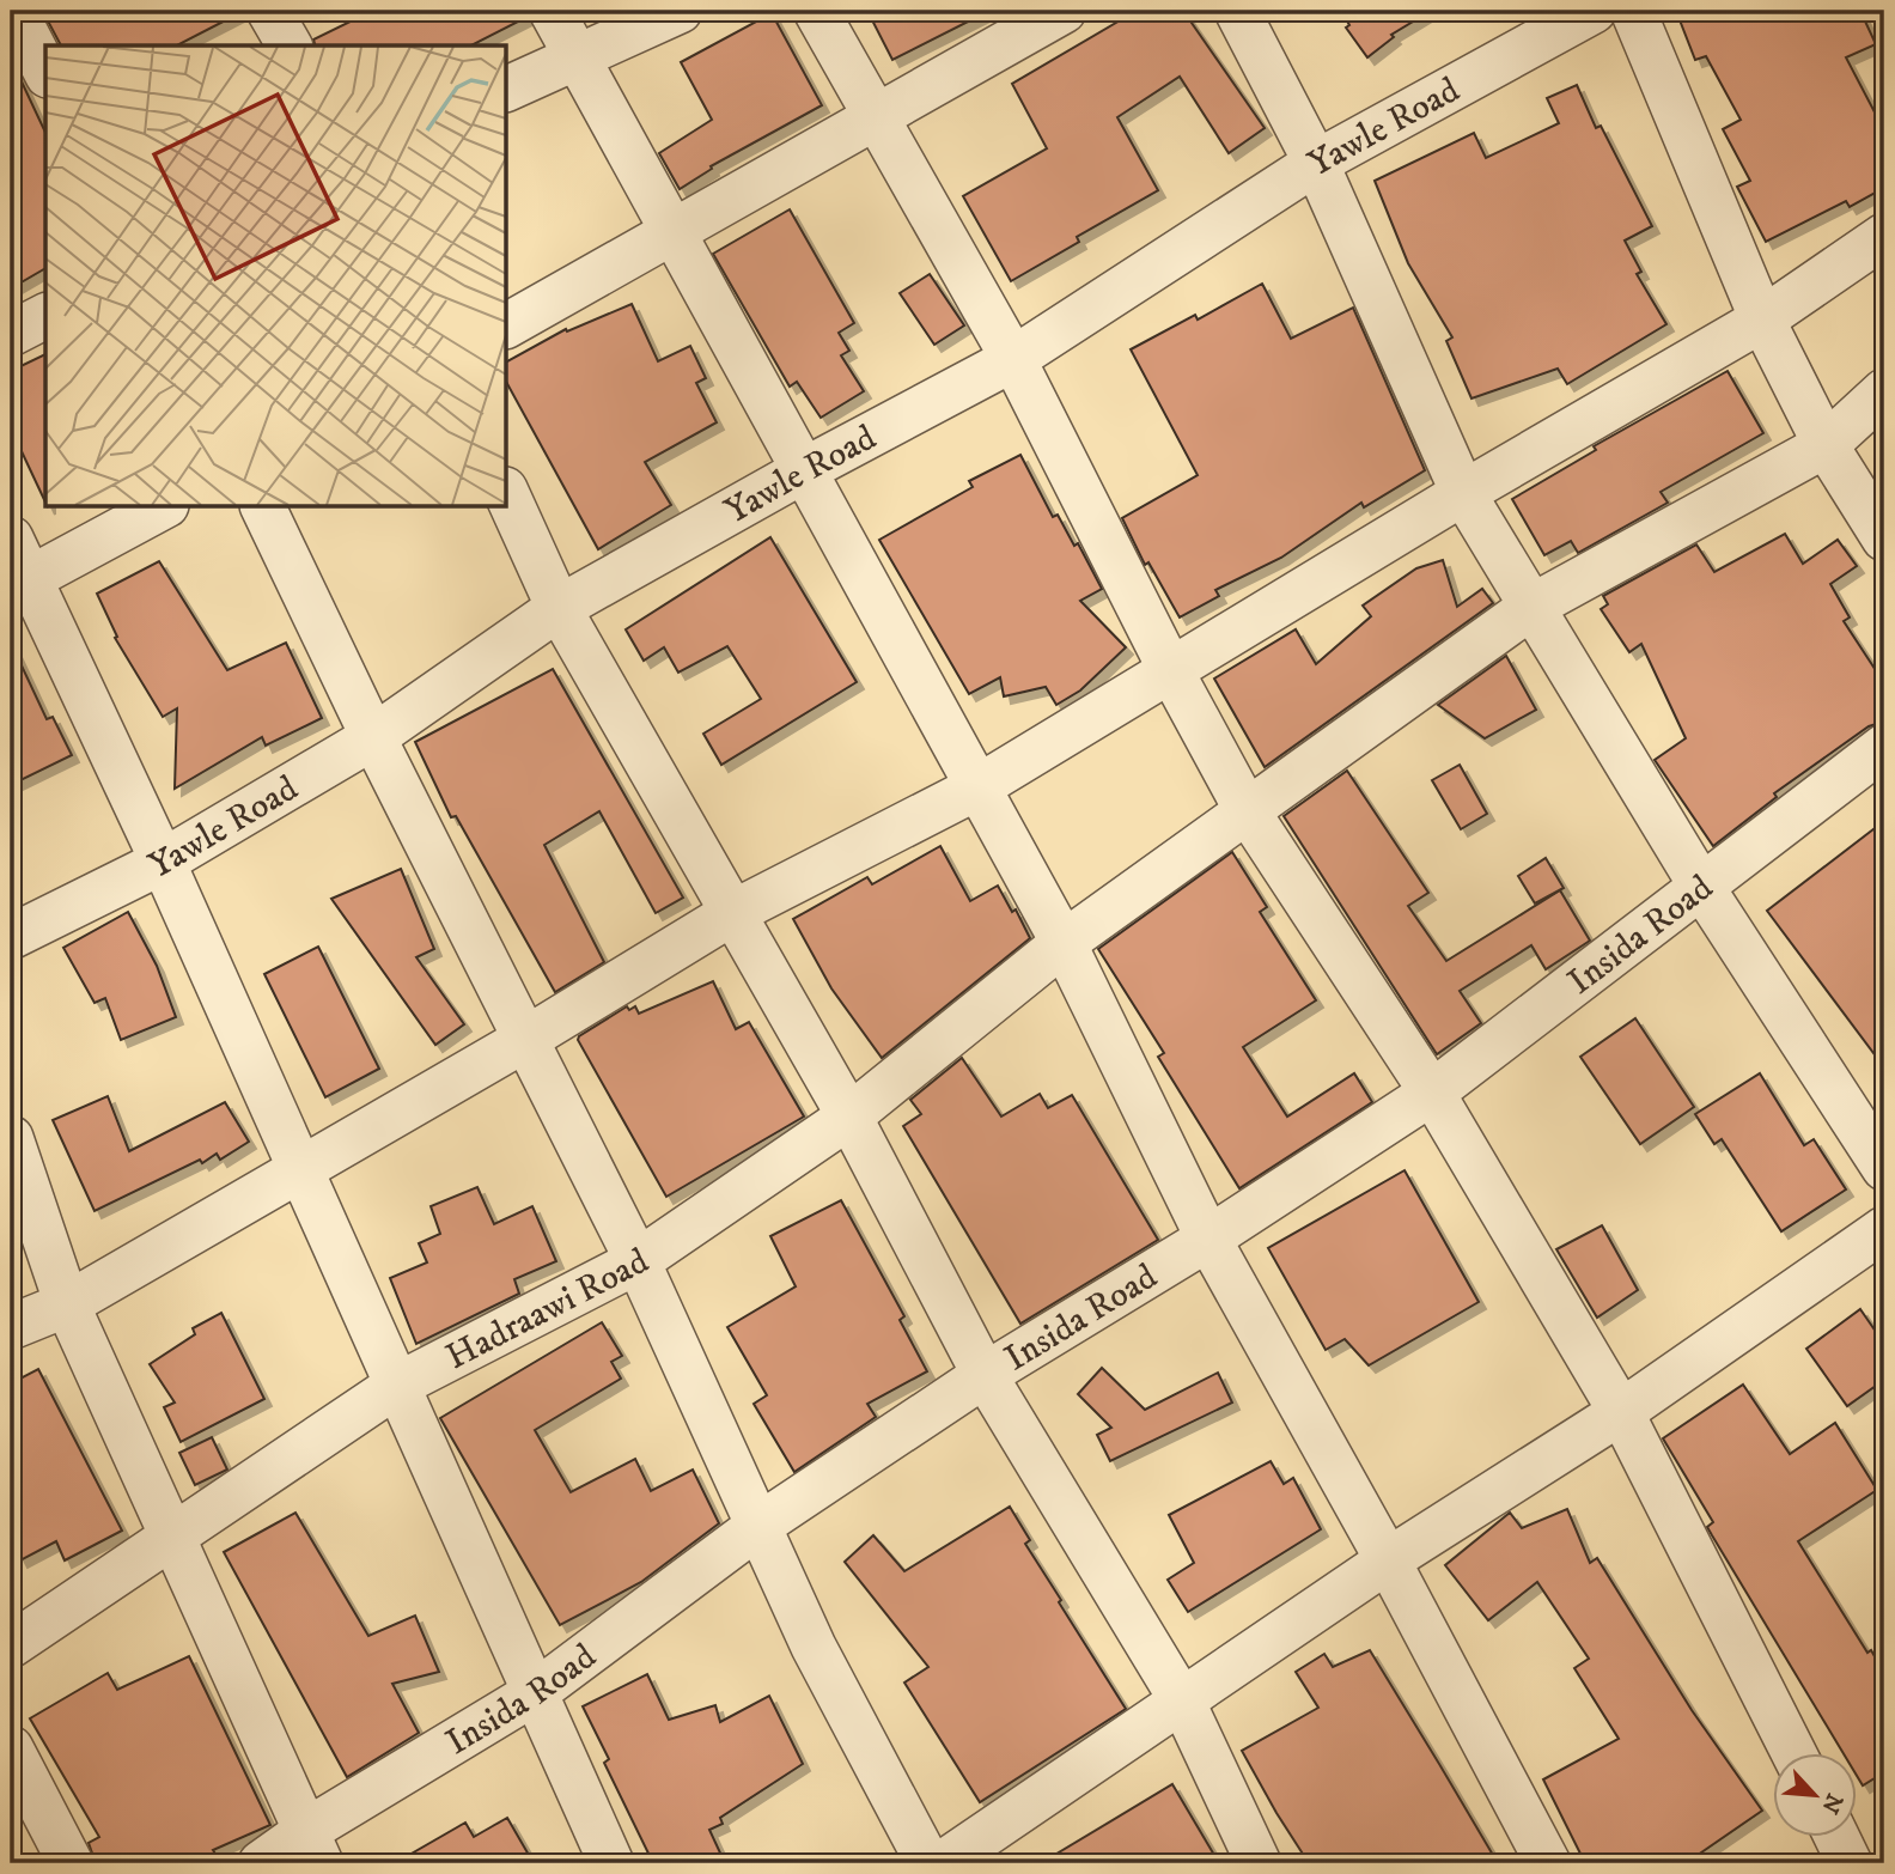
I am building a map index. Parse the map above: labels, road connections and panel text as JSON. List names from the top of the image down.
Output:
{
  "streets": {
    "street": ["Yawle Road", "Insida Road", "Hadraawi Road"]
  },
  "north": "bottom right"
}
